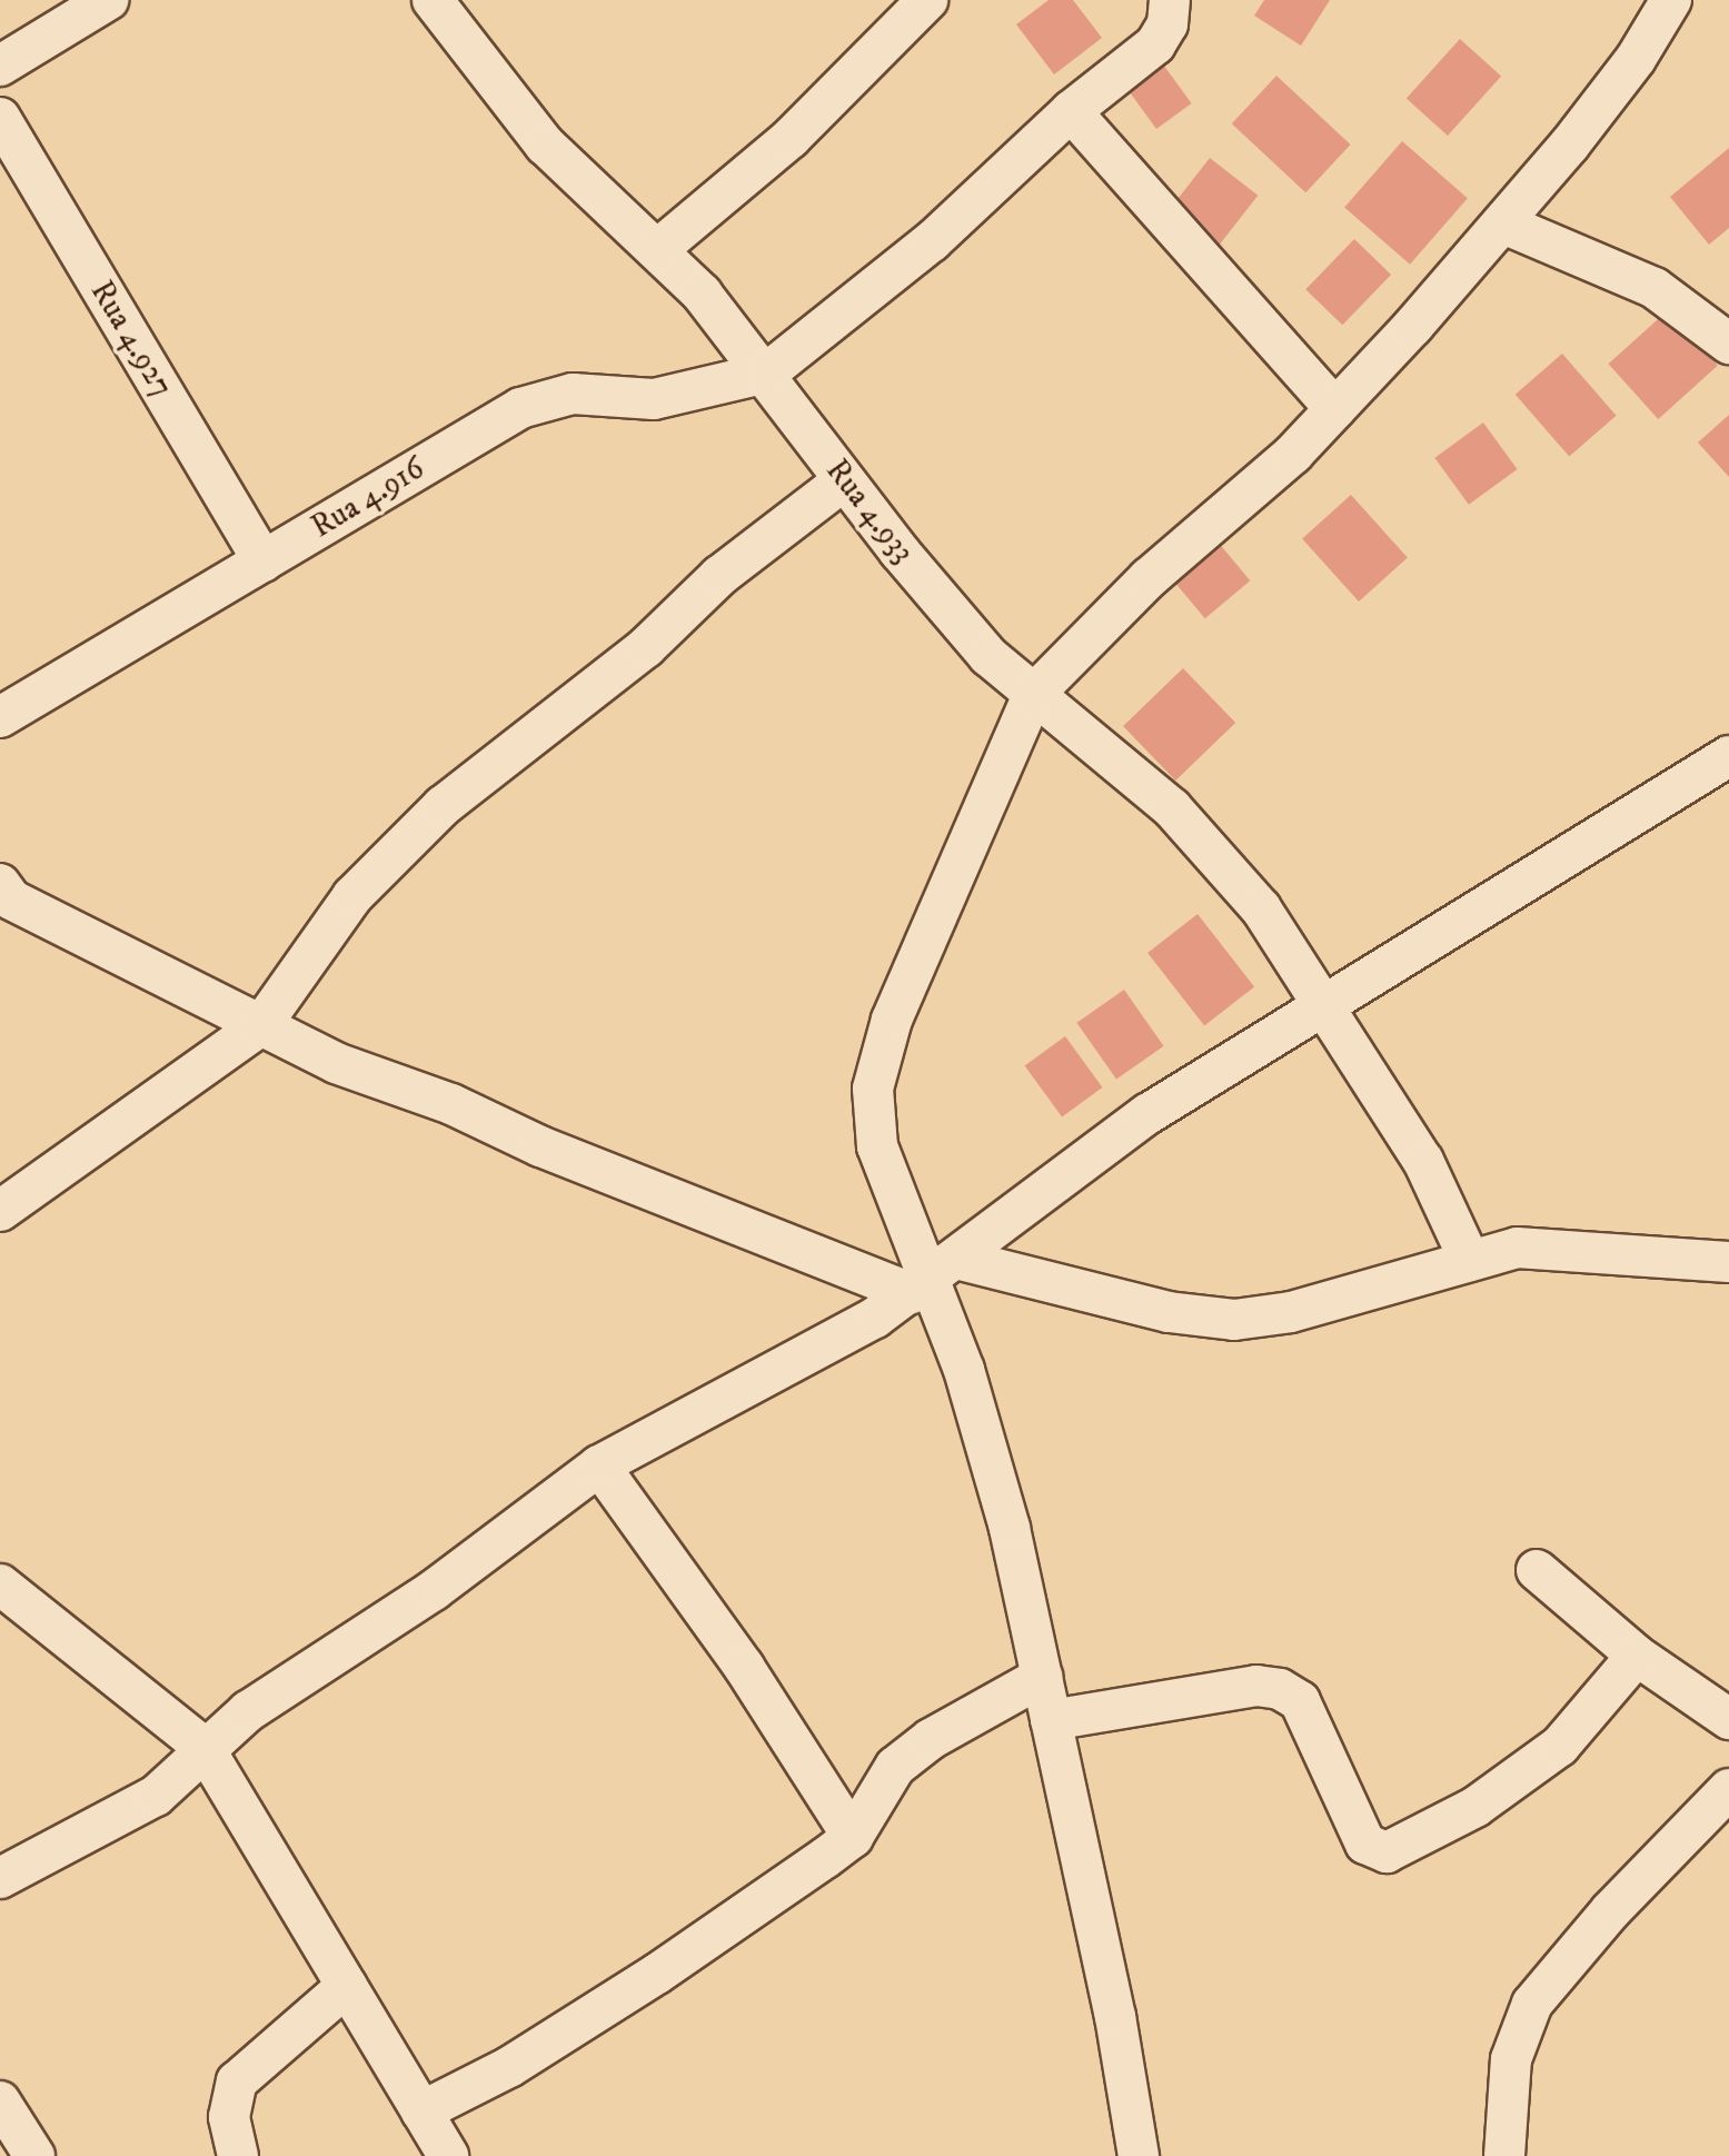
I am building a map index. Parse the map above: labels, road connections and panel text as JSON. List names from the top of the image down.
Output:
{
  "streets": {
    "street": ["Rua 4.927", "Rua 4.916", "Rua 4.933"]
  },
  "crossings": [
    ["Rua 4.927", "Rua 4.916"],
    ["Rua 4.916", "Rua 4.933"]
  ]
}
